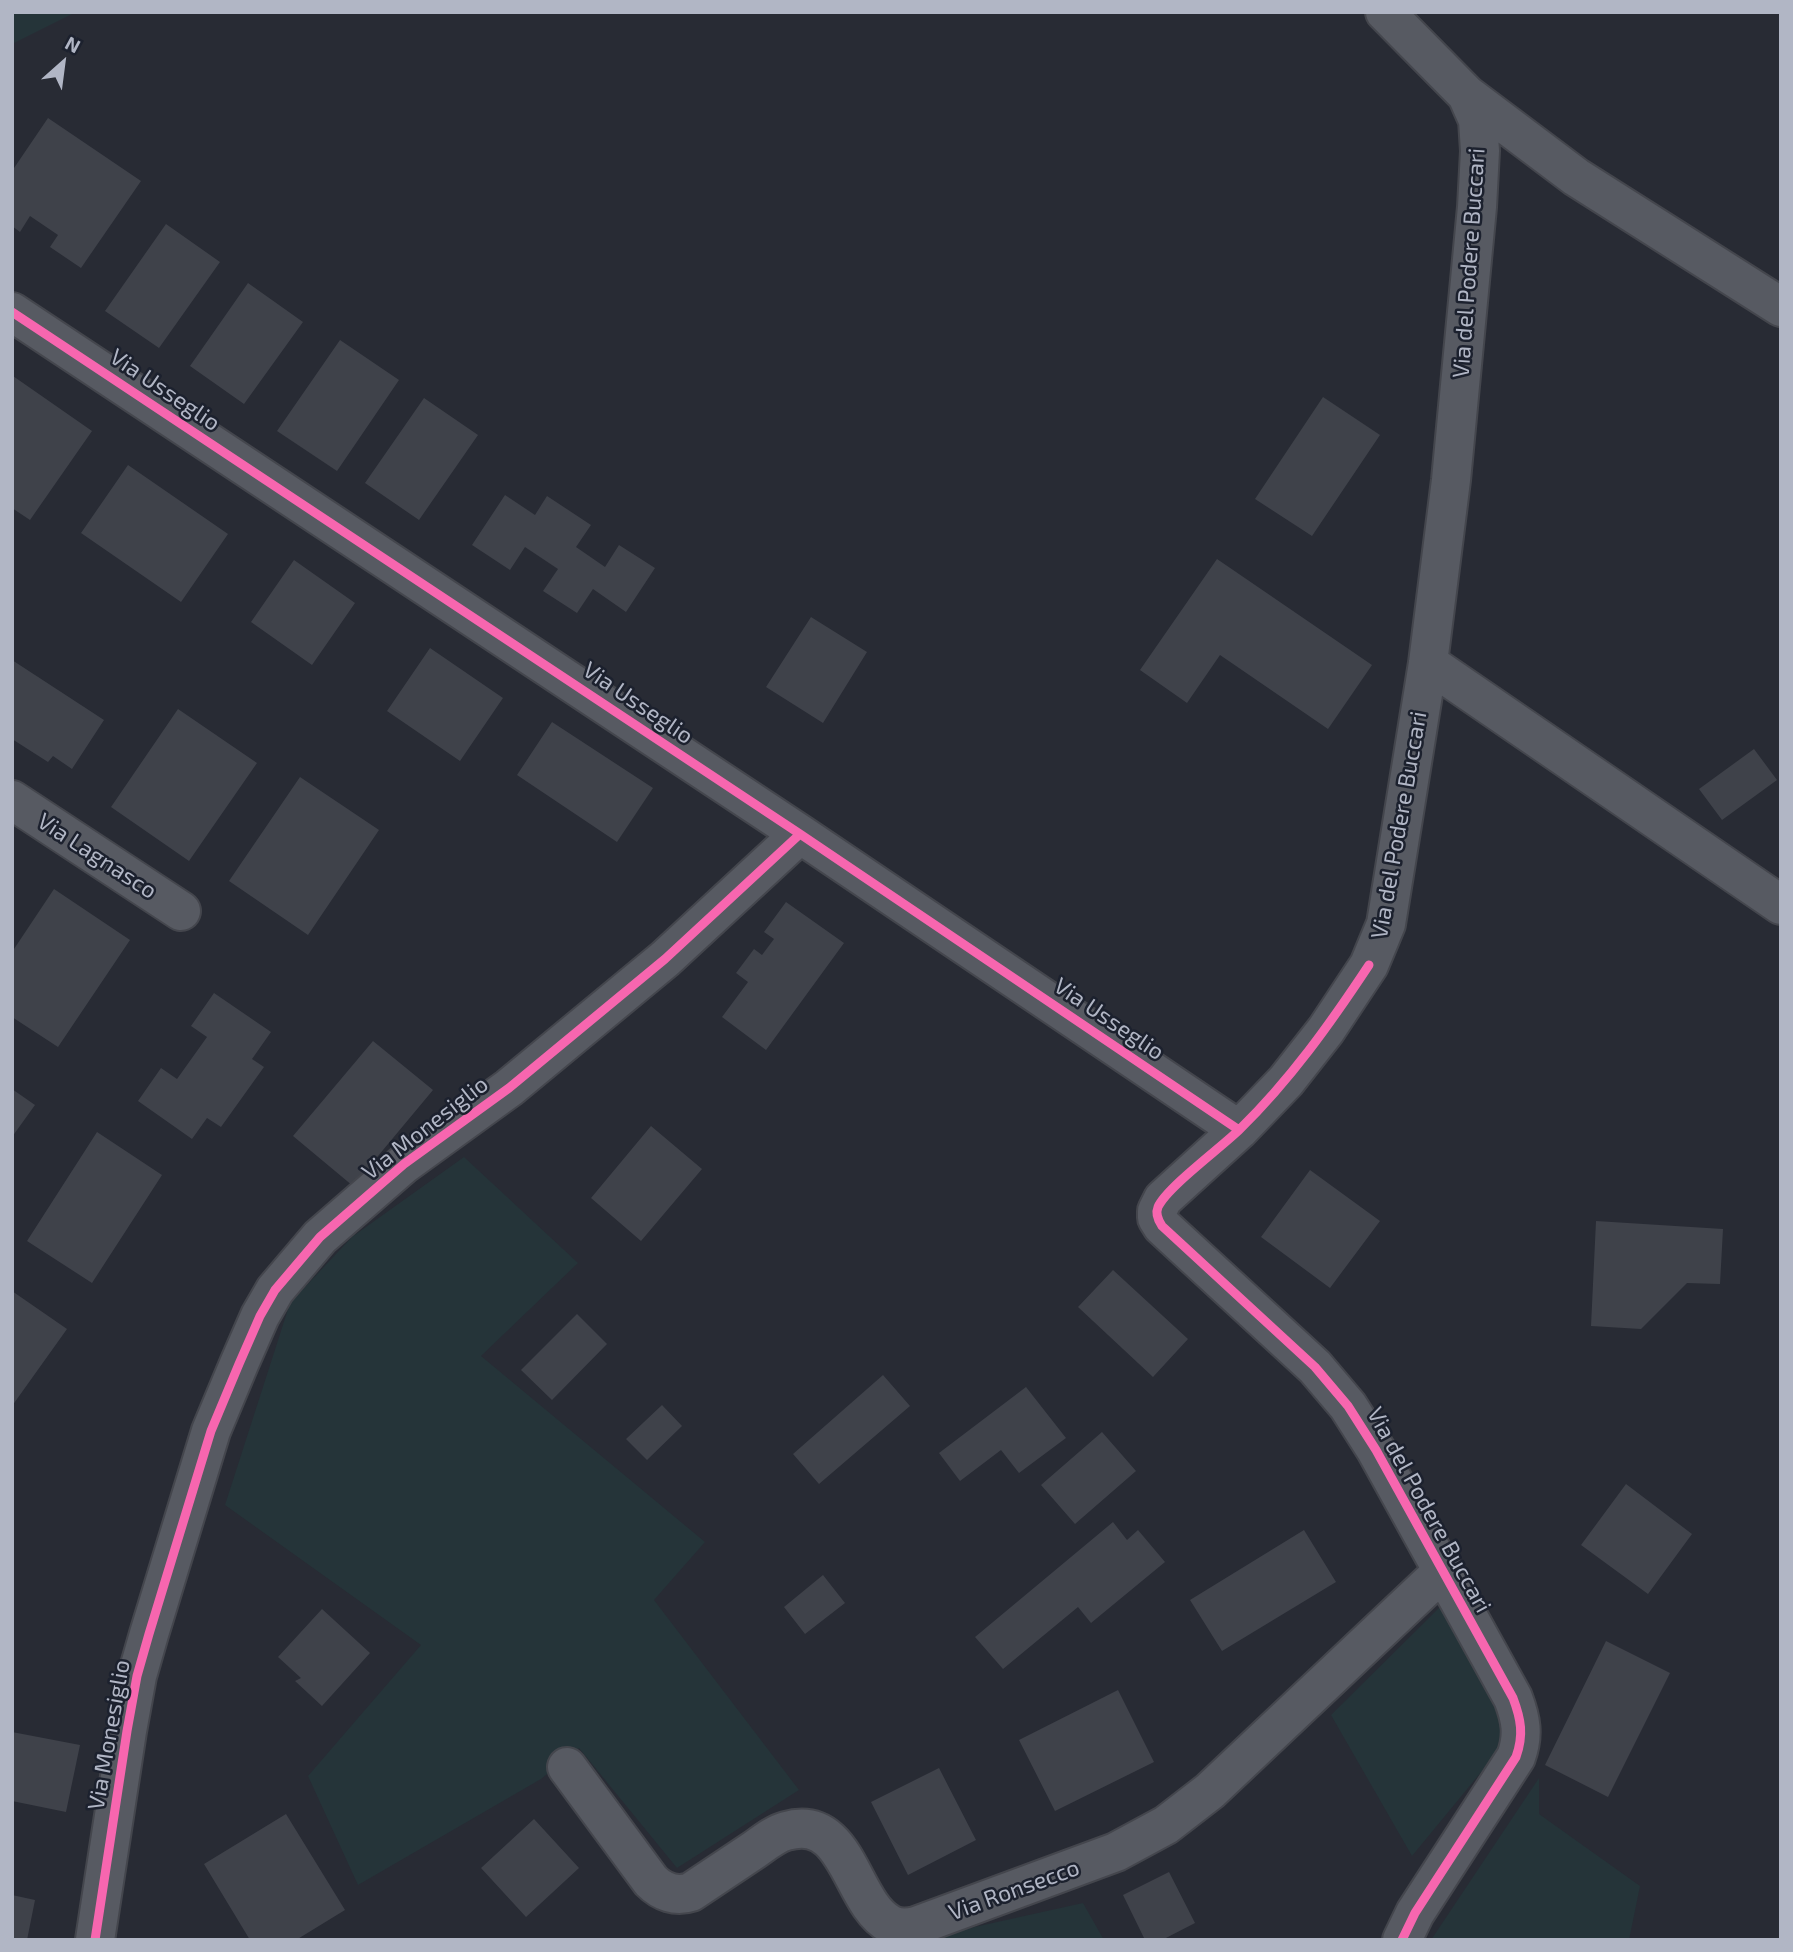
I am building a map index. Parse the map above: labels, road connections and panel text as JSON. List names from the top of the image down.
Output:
{
  "streets": {
    "street": [
      "Via del Podere Buccari",
      "Via Usseglio",
      "Via Lagnasco",
      "Via Monesiglio",
      "Via Ronsecco"
    ]
  },
  "crossings": [
    ["Via del Podere Buccari", "Via Usseglio"],
    ["Via del Podere Buccari", "Via Ronsecco"],
    ["Via Usseglio", "Via Monesiglio"]
  ],
  "north": "top right"
}
